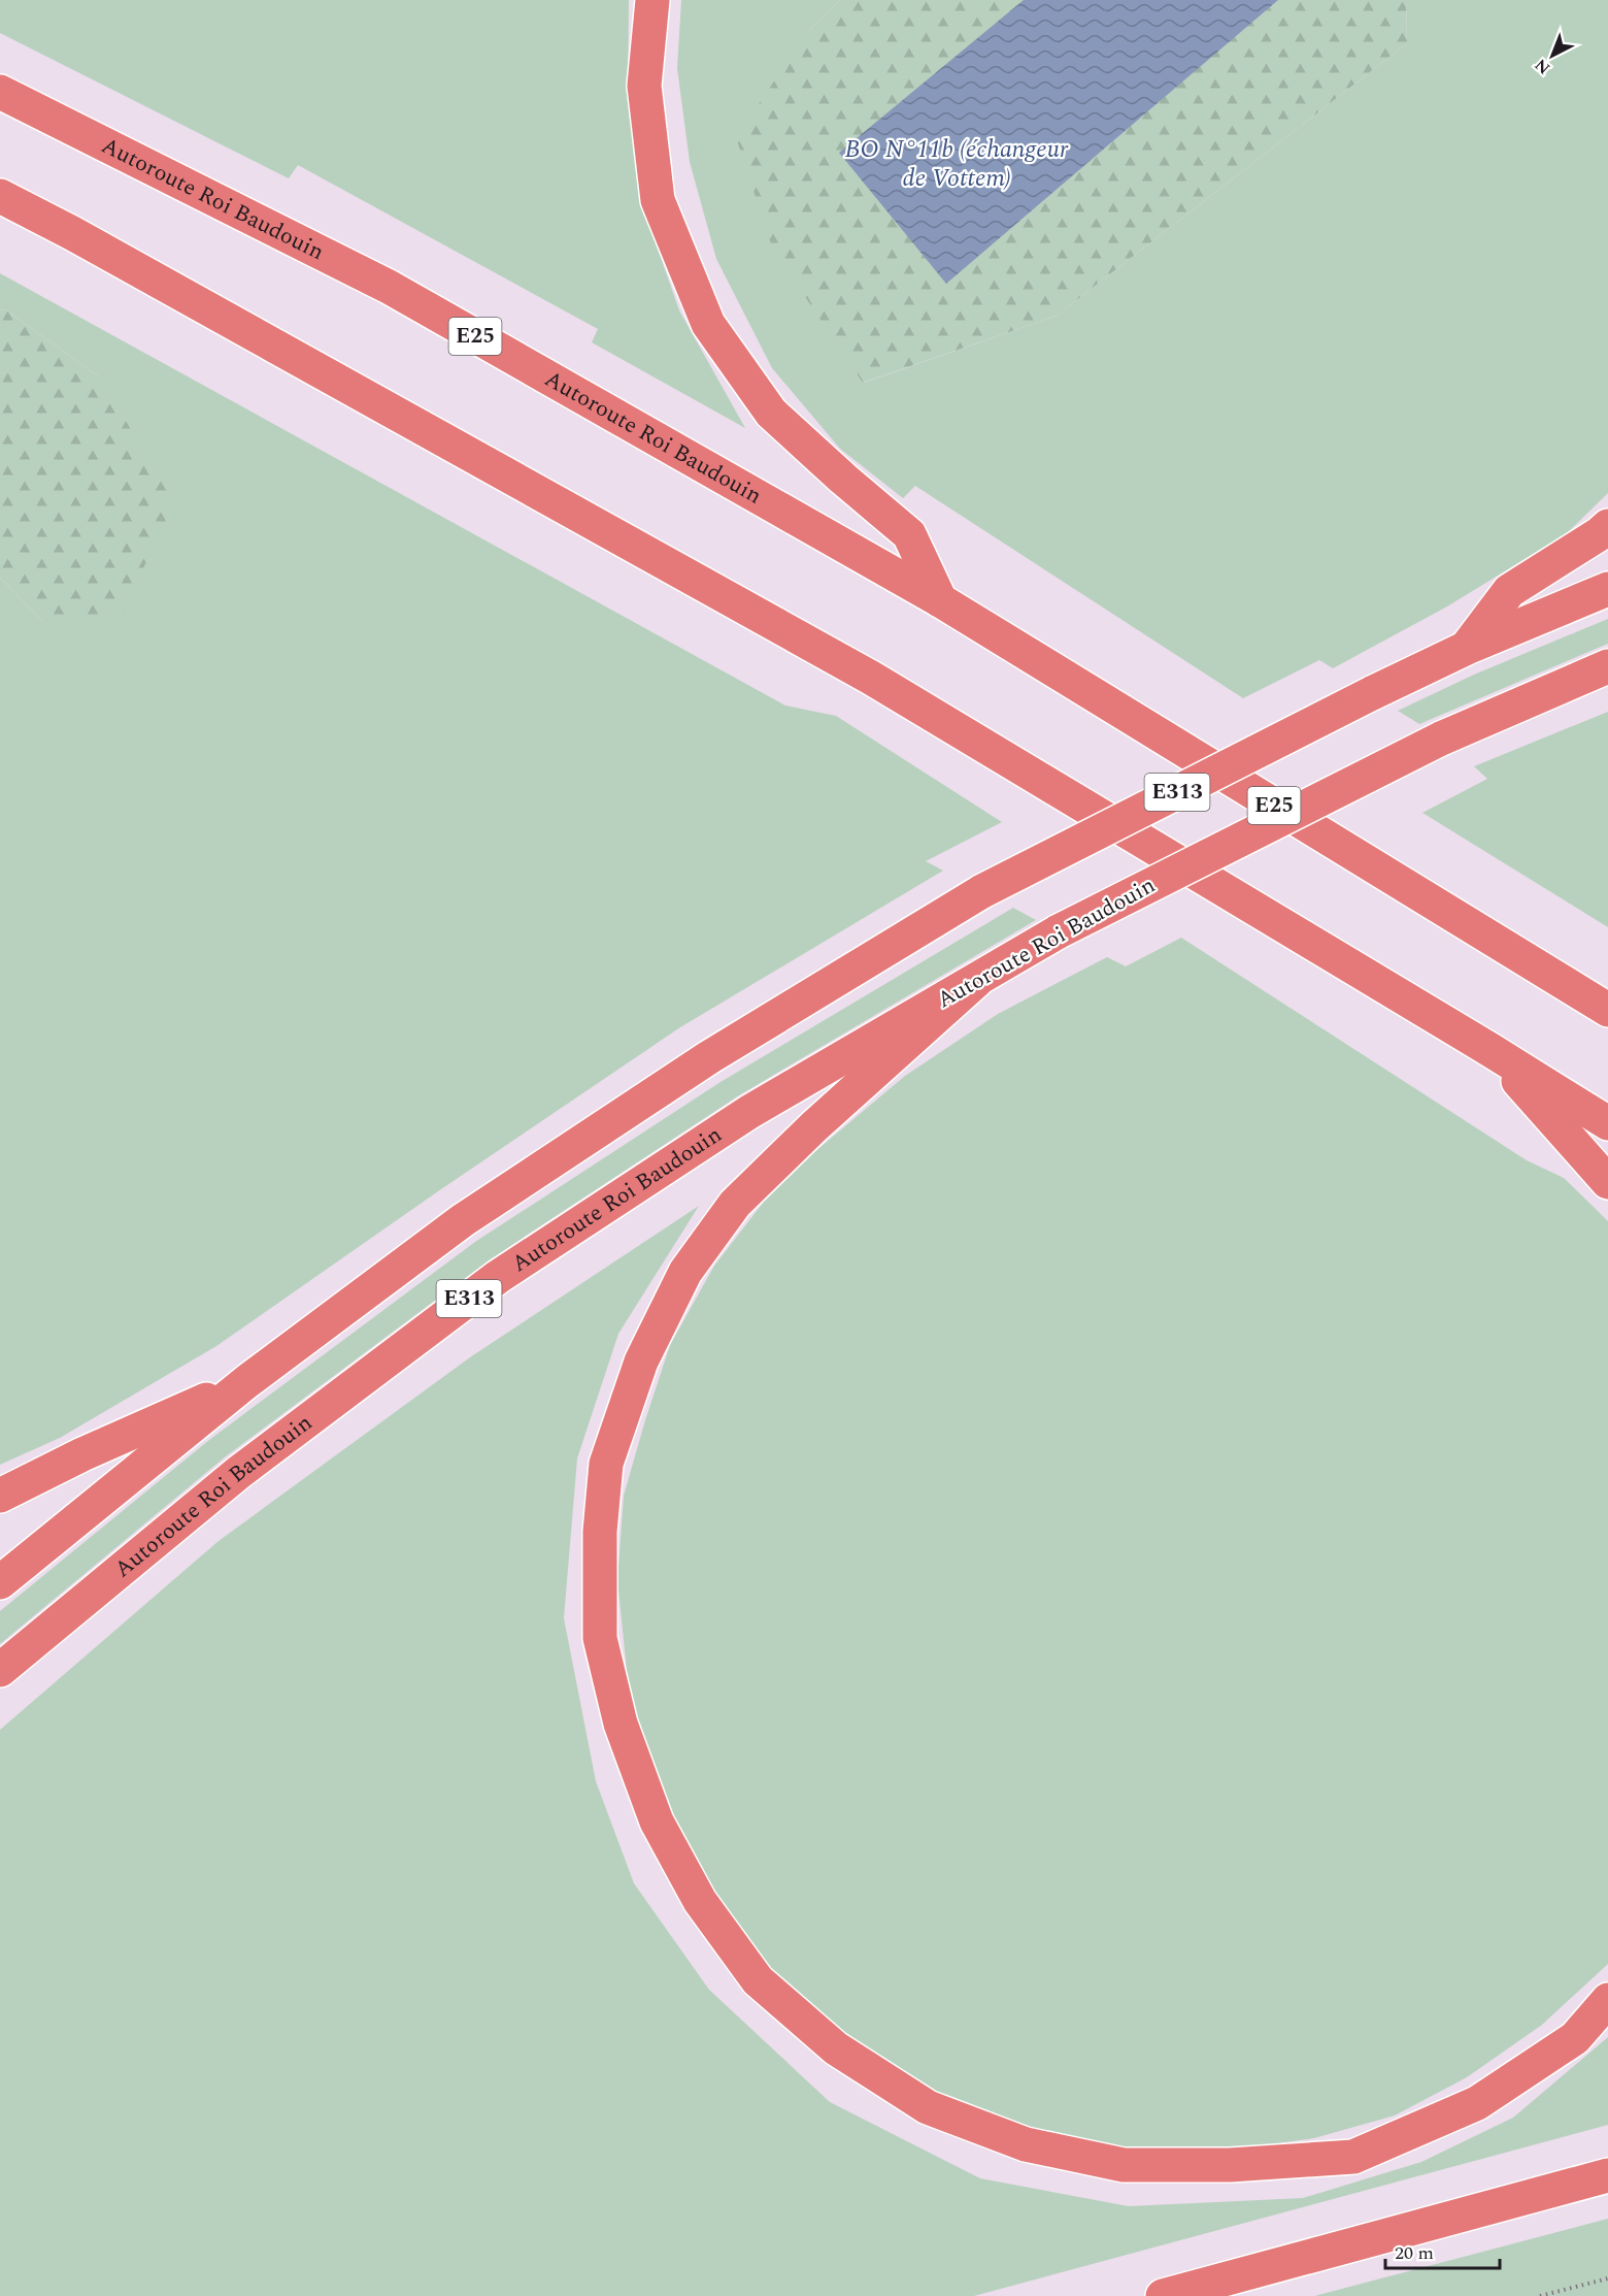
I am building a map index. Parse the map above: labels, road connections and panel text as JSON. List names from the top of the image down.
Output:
{
  "streets": {
    "highway": ["Autoroute Roi Baudouin", "E25", "E313"]
  },
  "water": ["BO N°11b (échangeur de Vottem)"],
  "scale_bar": "20 m",
  "north": "bottom left"
}
